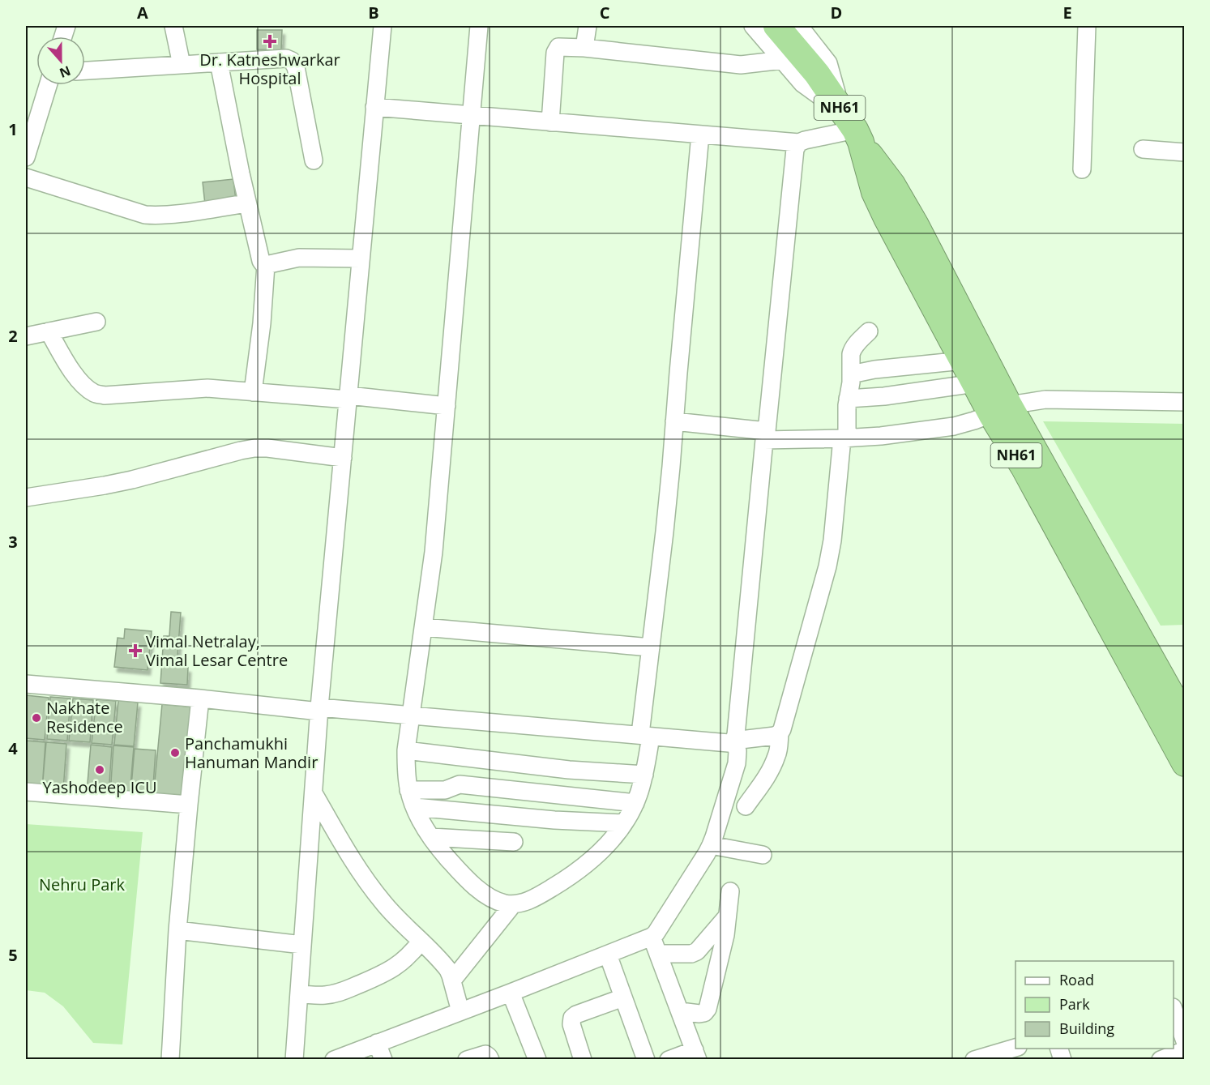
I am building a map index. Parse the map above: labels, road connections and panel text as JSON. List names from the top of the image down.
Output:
{
  "streets": {
    "highway": ["NH61"]
  },
  "parks": ["Nehru Park"],
  "places": {
    "health": ["Dr. Katneshwarkar Hospital", "Vimal Netralay, Vimal Lesar Centre"],
    "other": ["Nakhate Residence", "Panchamukhi Hanuman Mandir", "Yashodeep ICU"]
  },
  "legend": ["Road", "Park", "Building"],
  "north": "bottom",
  "grid": {
    "columns": [
      "A",
      "B",
      "C",
      "D",
      "E"
    ],
    "rows": [
      "1",
      "2",
      "3",
      "4",
      "5"
    ]
  }
}
